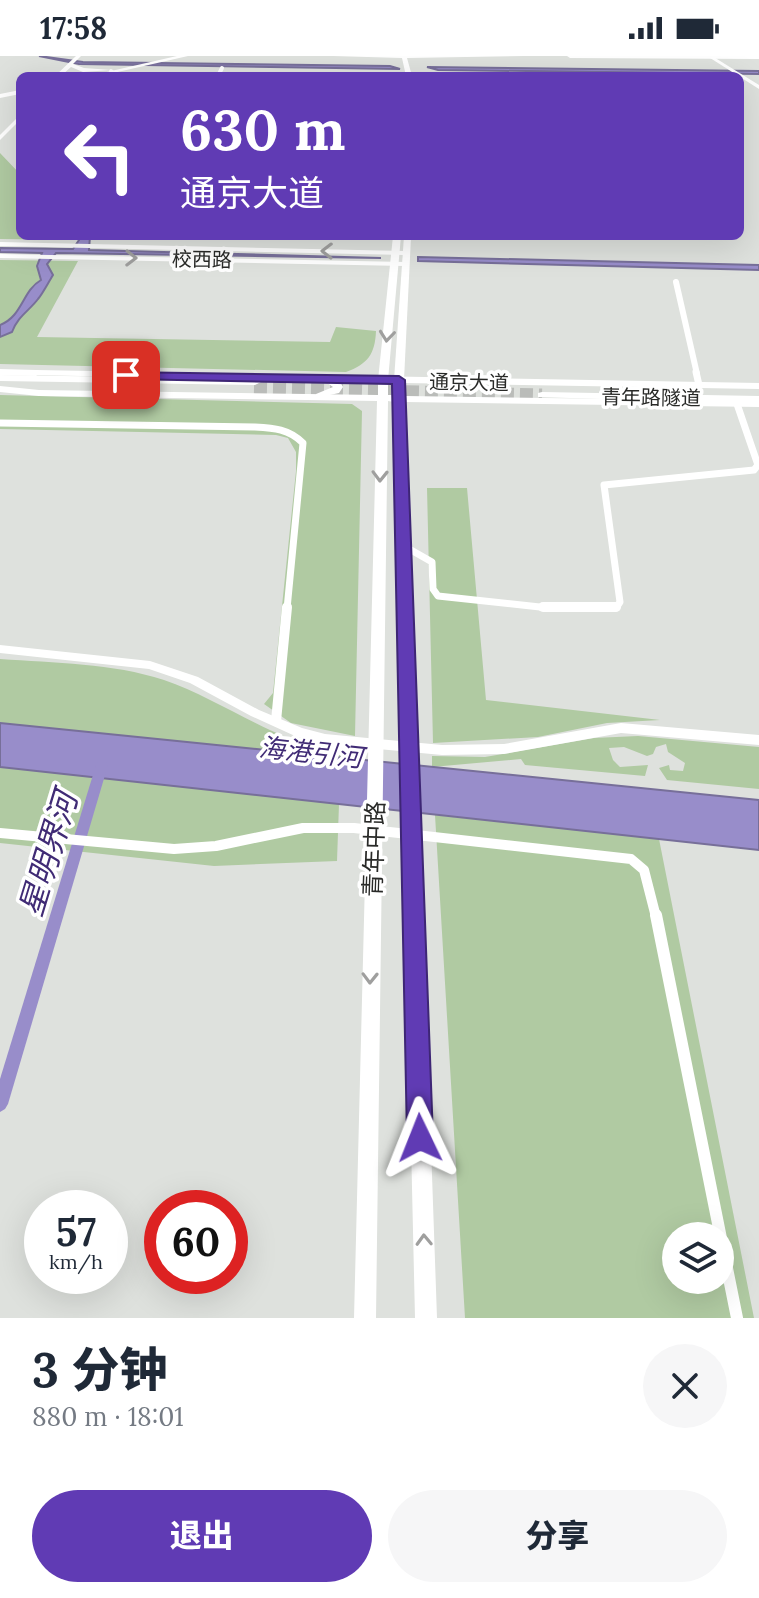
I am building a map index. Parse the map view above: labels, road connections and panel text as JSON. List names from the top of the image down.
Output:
{
  "streets": {
    "highway": ["青年路隧道"],
    "main road": ["通京大道", "青年中路"],
    "street": ["校西路"]
  },
  "crossings": [
    ["校西路", "青年中路"],
    ["通京大道", "青年路隧道"],
    ["通京大道", "青年中路"]
  ],
  "water": ["海港引河", "星明界河"],
  "page": {
    "status": "17:58",
    "turn": ["630 m", "通京大道"],
    "speed": "57 km/h",
    "limit": "60",
    "heading": ["3 分钟", "880 m · 18:01"],
    "buttons": ["退出", "分享"]
  }
}
